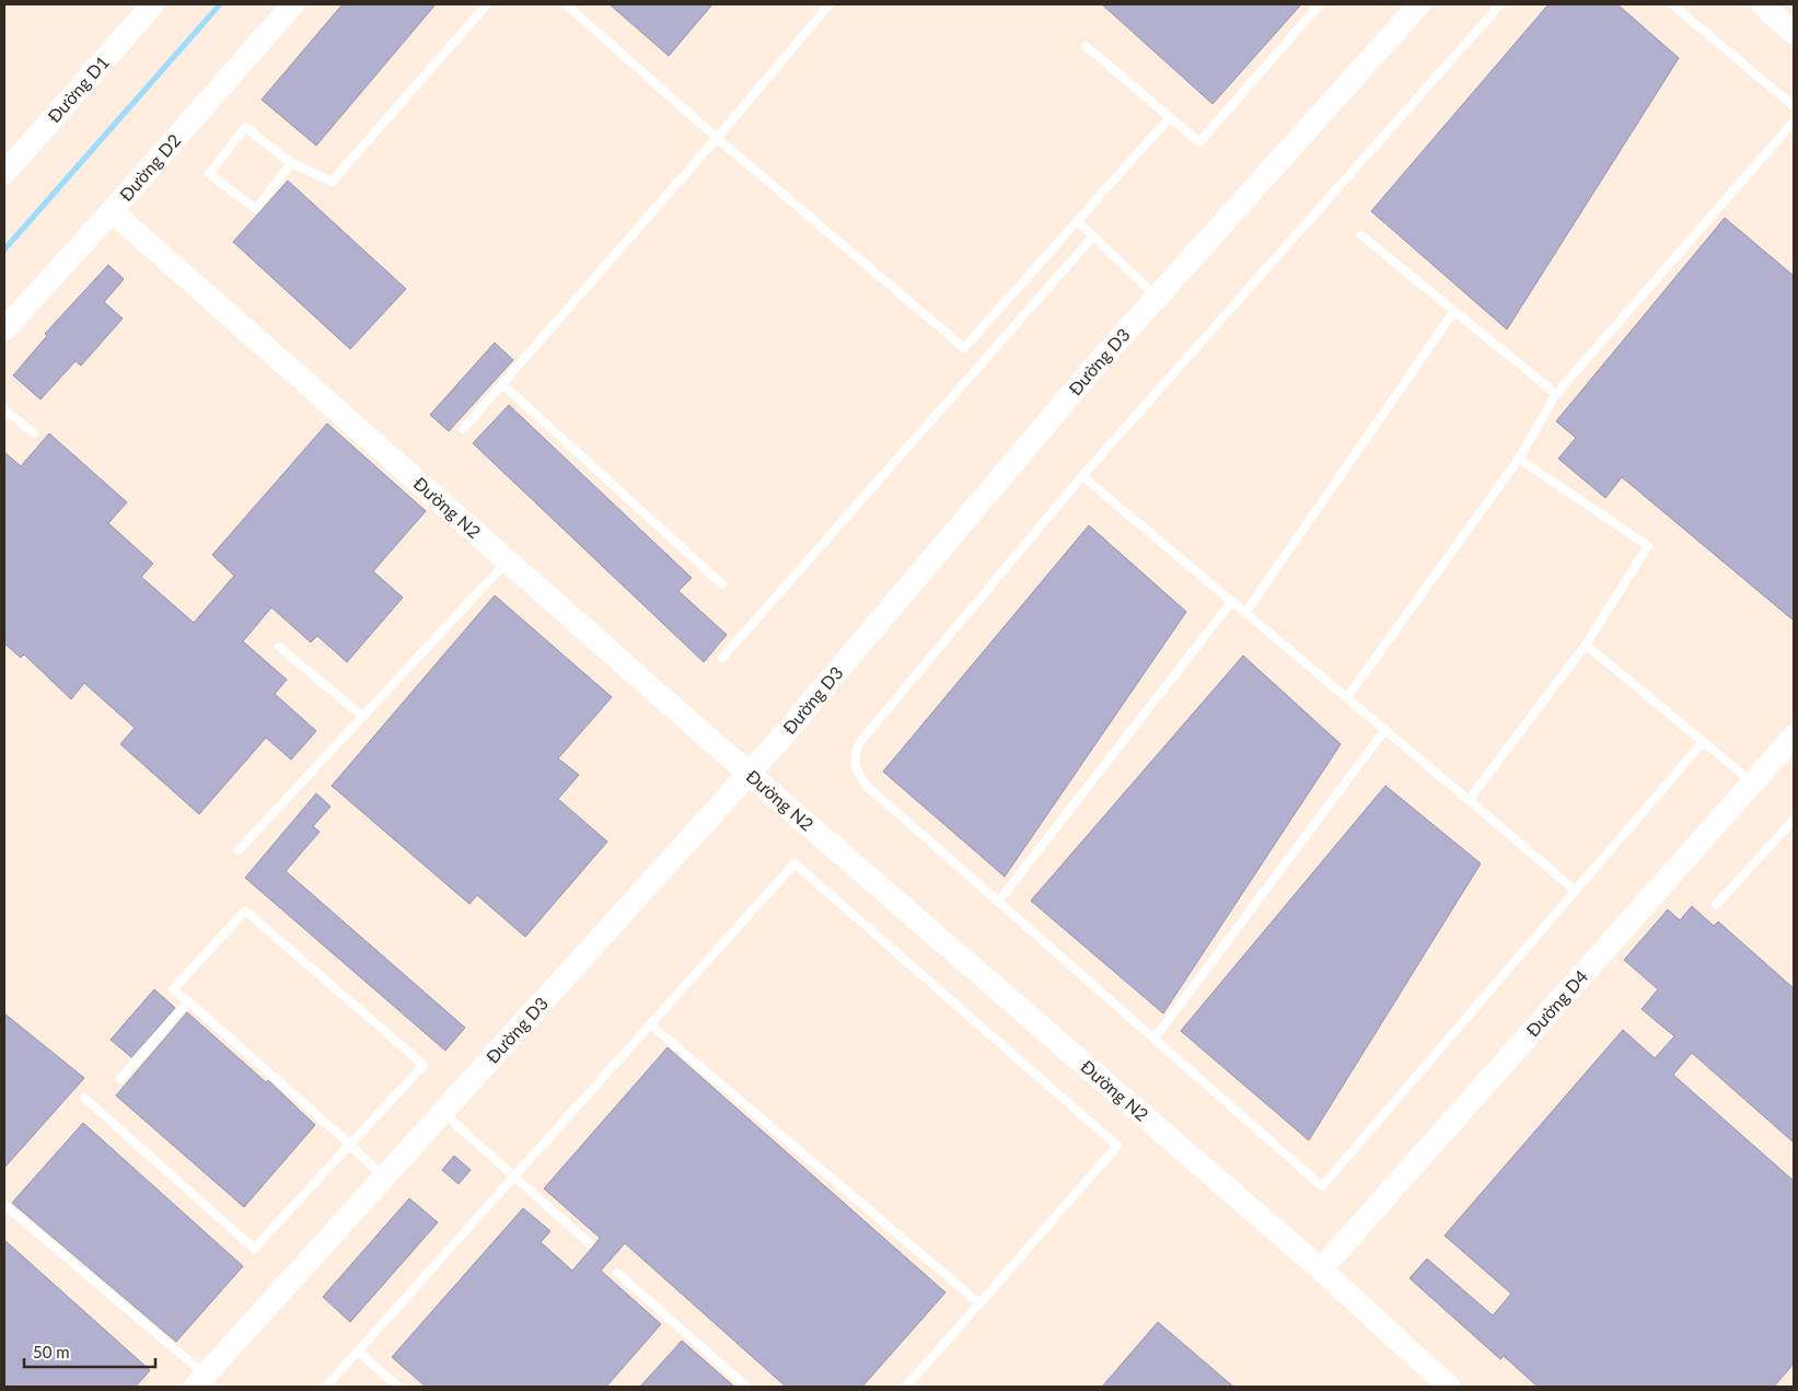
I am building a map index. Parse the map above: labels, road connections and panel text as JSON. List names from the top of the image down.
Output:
{
  "streets": {
    "street": [
      "Đường D1",
      "Đường D2",
      "Đường D3",
      "Đường N2",
      "Đường D4"
    ]
  },
  "crossings": [
    ["Đường D2", "Đường N2"],
    ["Đường D3", "Đường N2"],
    ["Đường N2", "Đường D4"]
  ],
  "scale_bar": "50 m"
}
